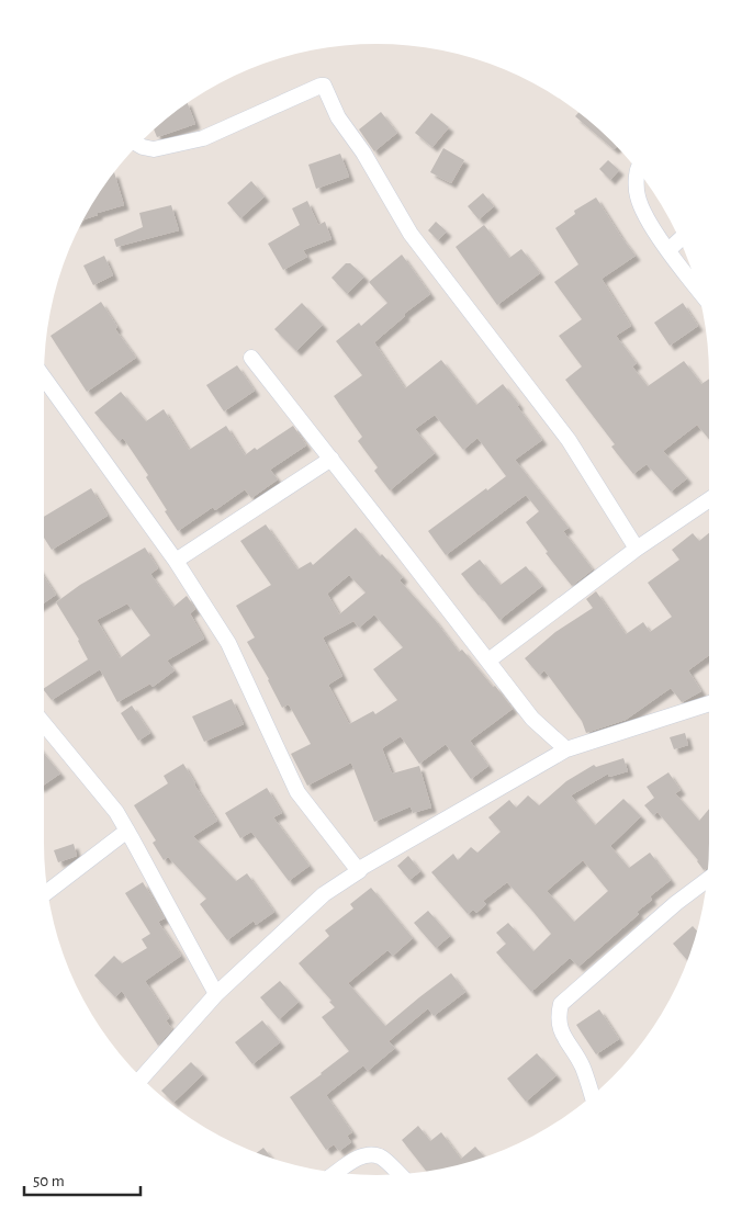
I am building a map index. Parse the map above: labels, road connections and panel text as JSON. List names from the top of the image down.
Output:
{
  "scale_bar": "50 m"
}
